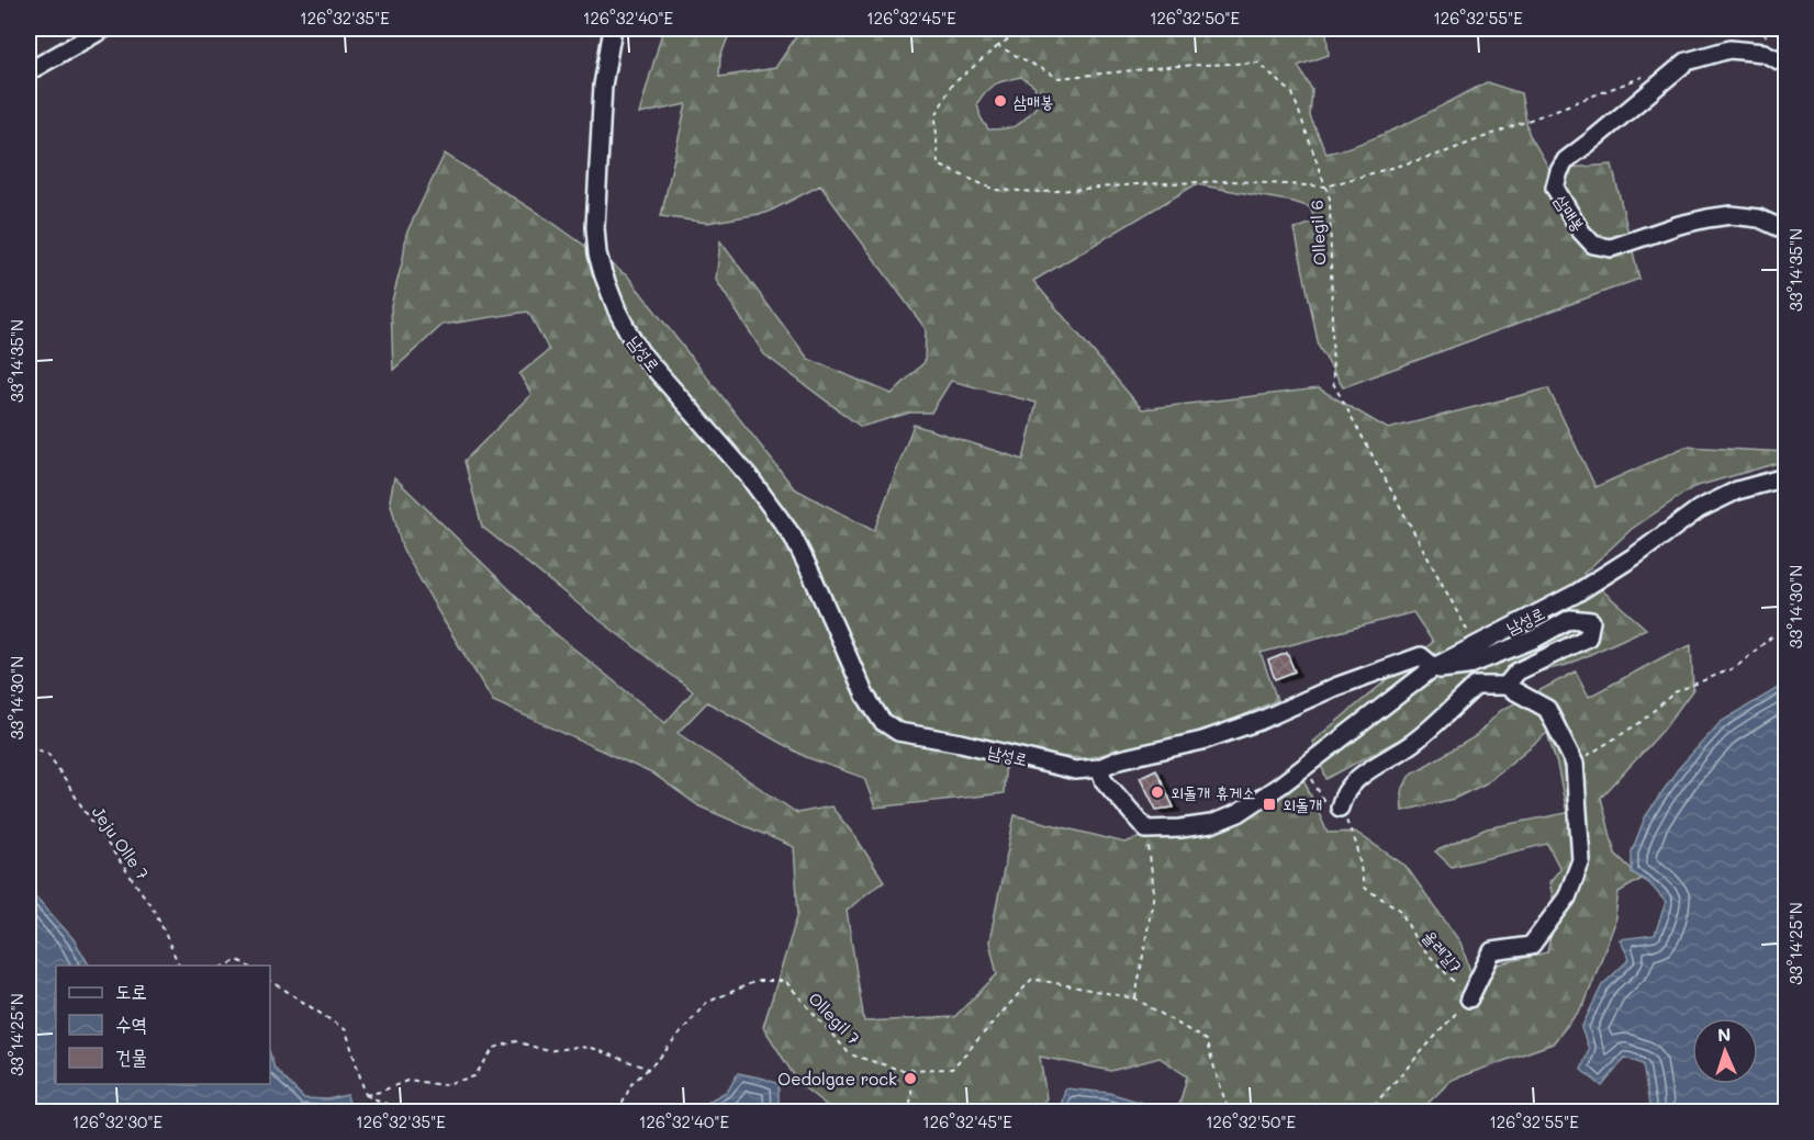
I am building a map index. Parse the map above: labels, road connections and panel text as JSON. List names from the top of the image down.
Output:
{
  "streets": {
    "street": ["삼매봉", "남성로"],
    "path": [
      "Ollegil 6",
      "Jeju Olle 7",
      "올레길7",
      "Ollegil 7"
    ]
  },
  "crossings": [
    ["Ollegil 6", "남성로"]
  ],
  "places": {
    "other": ["삼매봉", "외돌개 휴게소", "Oedolgae rock"],
    "transit": ["외돌개"]
  },
  "legend": ["도로", "수역", "건물"],
  "north": "top",
  "coordinates": [
    "126°32'35\"E",
    "126°32'40\"E",
    "126°32'45\"E",
    "126°32'50\"E",
    "126°32'55\"E",
    "33°14'35\"N",
    "33°14'30\"N",
    "33°14'25\"N",
    "126°32'30\"E"
  ]
}
